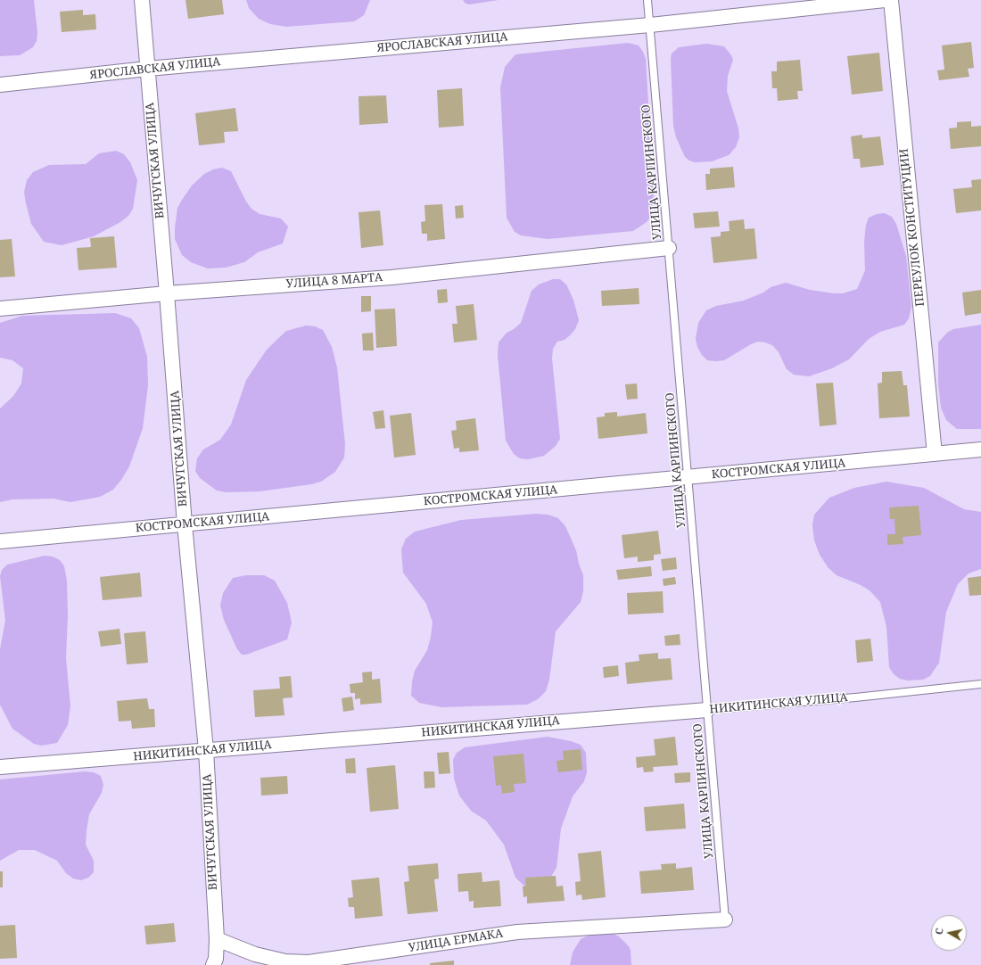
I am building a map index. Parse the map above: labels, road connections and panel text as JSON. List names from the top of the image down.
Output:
{
  "streets": {
    "street": [
      "ЯРОСЛАВСКАЯ УЛИЦА",
      "ВИЧУГСКАЯ УЛИЦА",
      "ПЕРЕУЛОК КОНСТИТУЦИИ",
      "УЛИЦА 8 МАРТА",
      "КОСТРОМСКАЯ УЛИЦА",
      "НИКИТИНСКАЯ УЛИЦА",
      "УЛИЦА ЕРМАКА"
    ],
    "lane": ["УЛИЦА КАРПИНСКОГО"]
  },
  "crossings": [
    ["ЯРОСЛАВСКАЯ УЛИЦА", "ВИЧУГСКАЯ УЛИЦА"],
    ["ЯРОСЛАВСКАЯ УЛИЦА", "УЛИЦА КАРПИНСКОГО"],
    ["ВИЧУГСКАЯ УЛИЦА", "УЛИЦА 8 МАРТА"],
    ["ВИЧУГСКАЯ УЛИЦА", "КОСТРОМСКАЯ УЛИЦА"],
    ["ВИЧУГСКАЯ УЛИЦА", "НИКИТИНСКАЯ УЛИЦА"],
    ["ВИЧУГСКАЯ УЛИЦА", "УЛИЦА ЕРМАКА"],
    ["УЛИЦА КАРПИНСКОГО", "УЛИЦА 8 МАРТА"],
    ["УЛИЦА КАРПИНСКОГО", "КОСТРОМСКАЯ УЛИЦА"],
    ["УЛИЦА КАРПИНСКОГО", "НИКИТИНСКАЯ УЛИЦА"],
    ["УЛИЦА КАРПИНСКОГО", "УЛИЦА ЕРМАКА"],
    ["ПЕРЕУЛОК КОНСТИТУЦИИ", "КОСТРОМСКАЯ УЛИЦА"]
  ],
  "north": "left"
}
